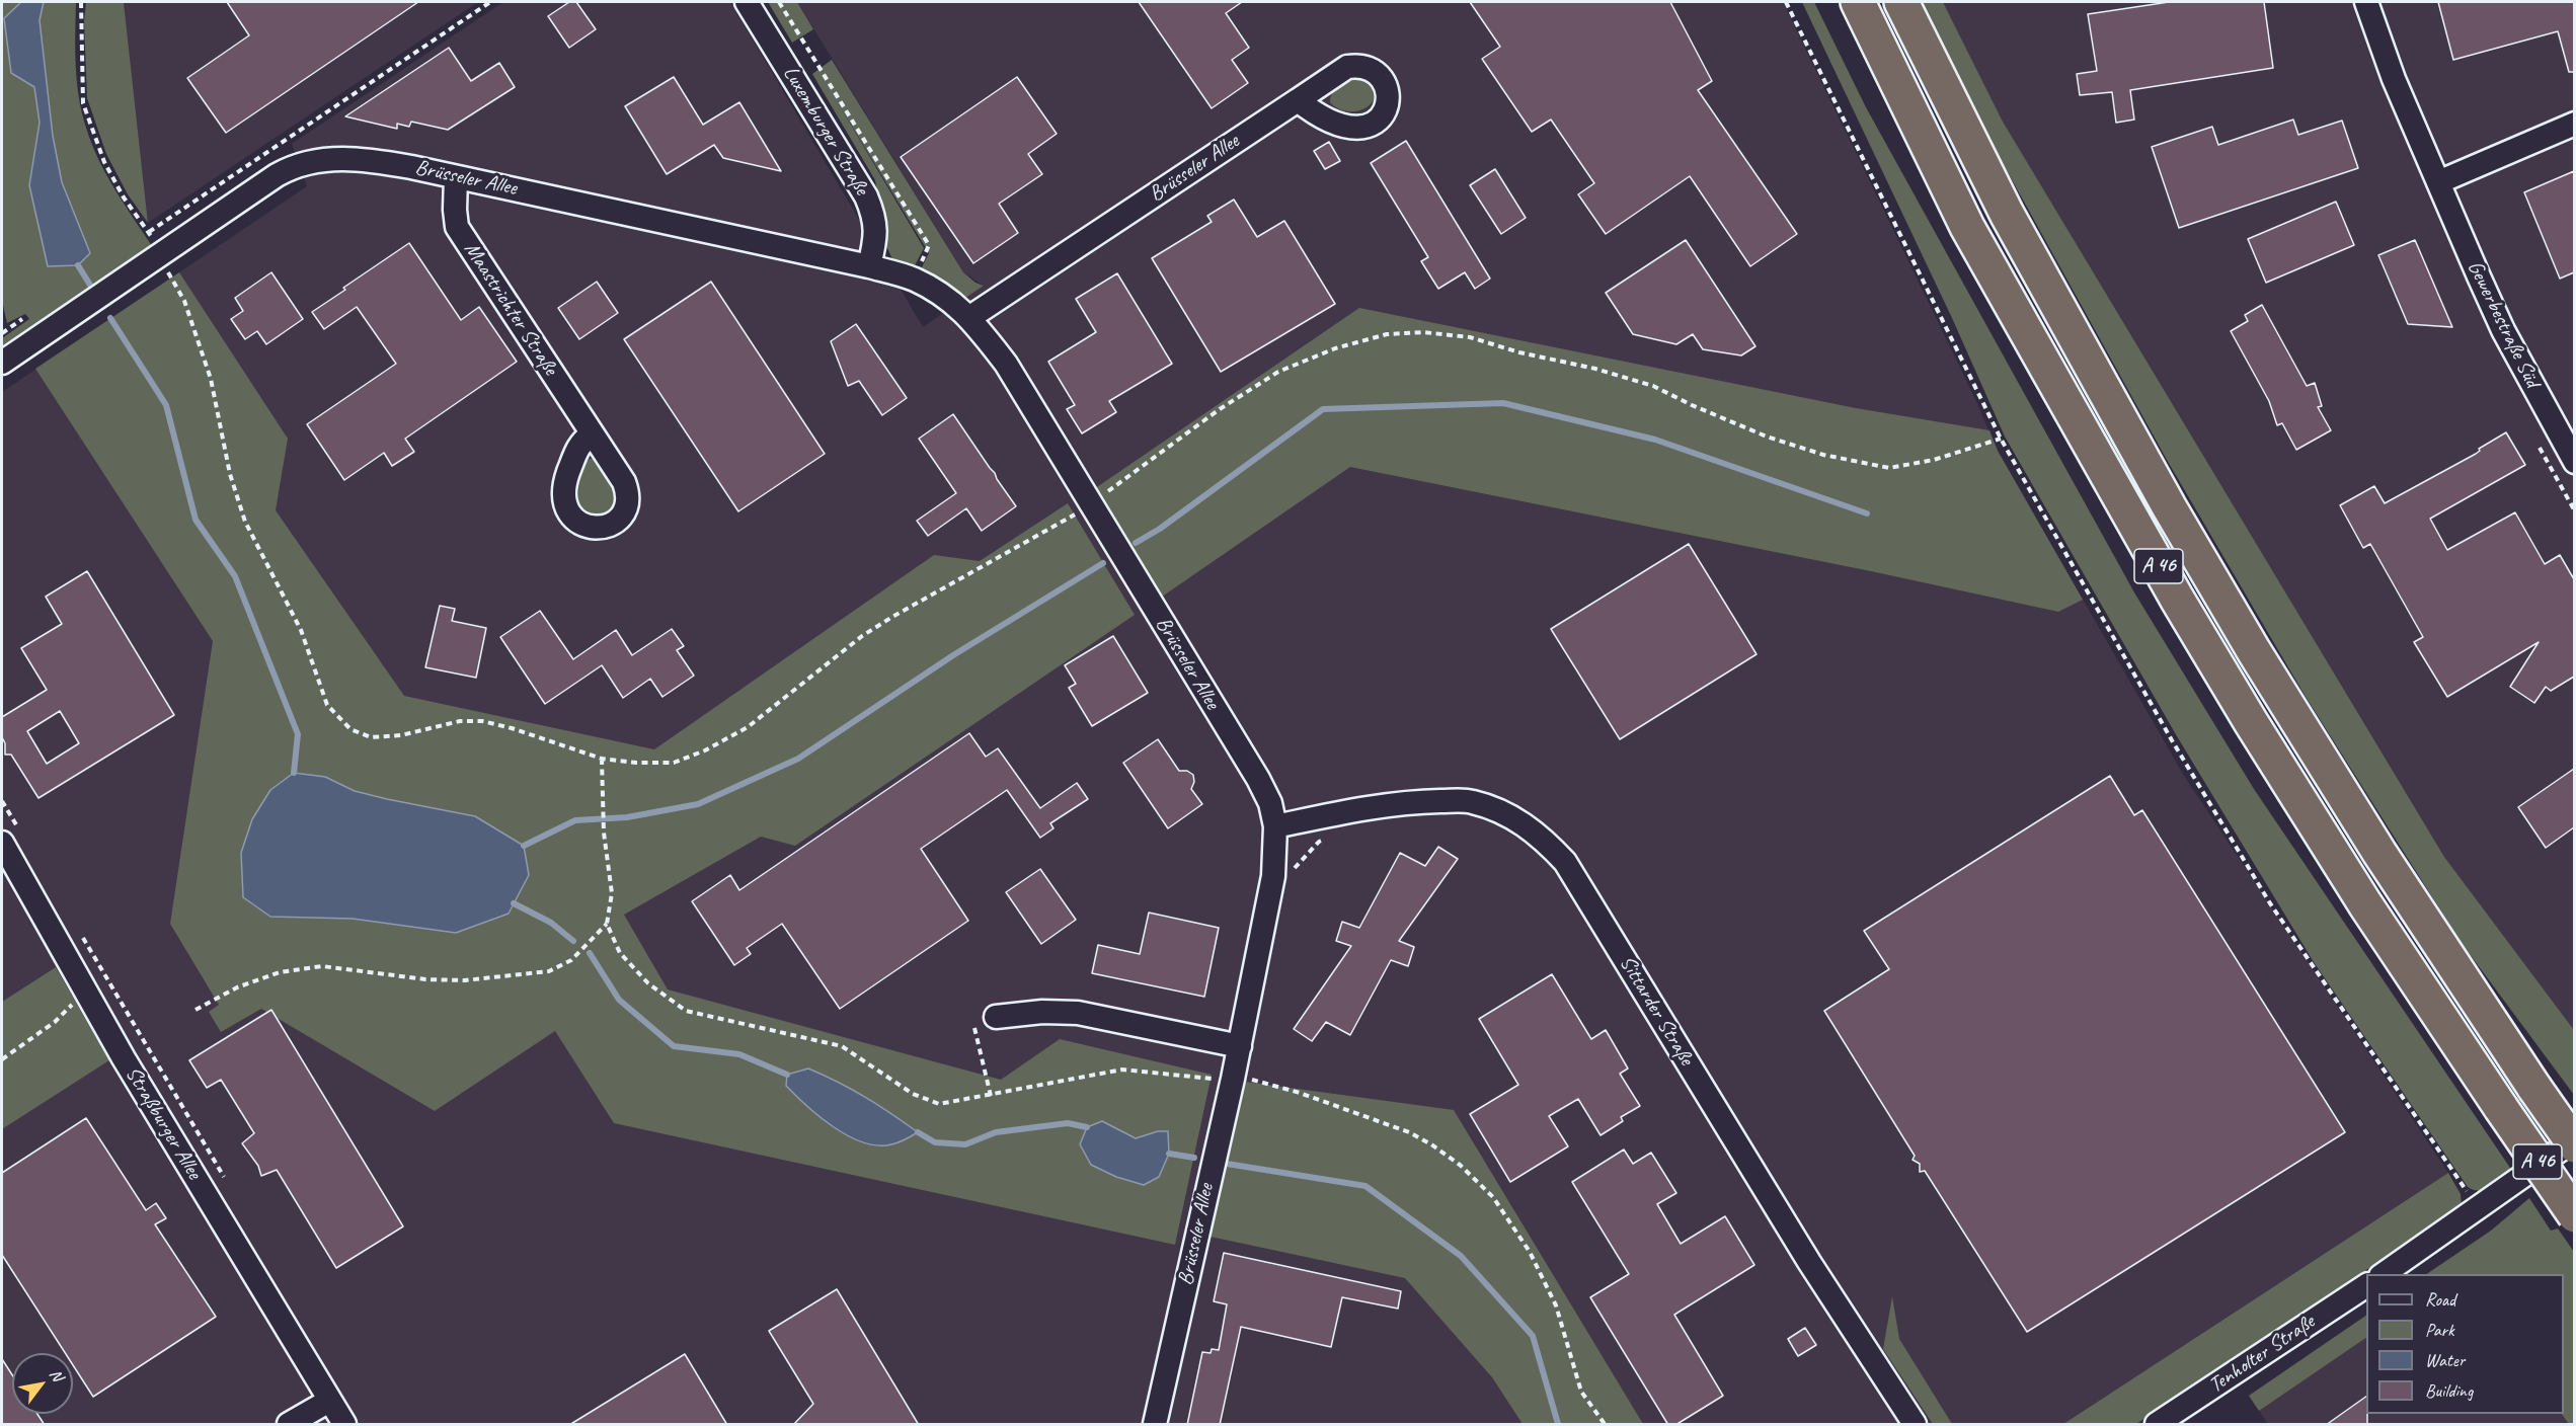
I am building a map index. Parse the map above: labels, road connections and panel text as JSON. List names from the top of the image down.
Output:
{
  "streets": {
    "highway": ["A 46"],
    "street": [
      "Luxemburger Straße",
      "Brüsseler Allee",
      "Maastrichter Straße",
      "Gewerbestraße Süd",
      "Sittarder Straße",
      "Straßburger Allee",
      "Tenholter Straße"
    ]
  },
  "crossings": [
    ["Luxemburger Straße", "Brüsseler Allee"],
    ["Brüsseler Allee", "Maastrichter Straße"],
    ["Brüsseler Allee", "Sittarder Straße"]
  ],
  "legend": [
    "Road",
    "Park",
    "Water",
    "Building"
  ],
  "north": "top right"
}
